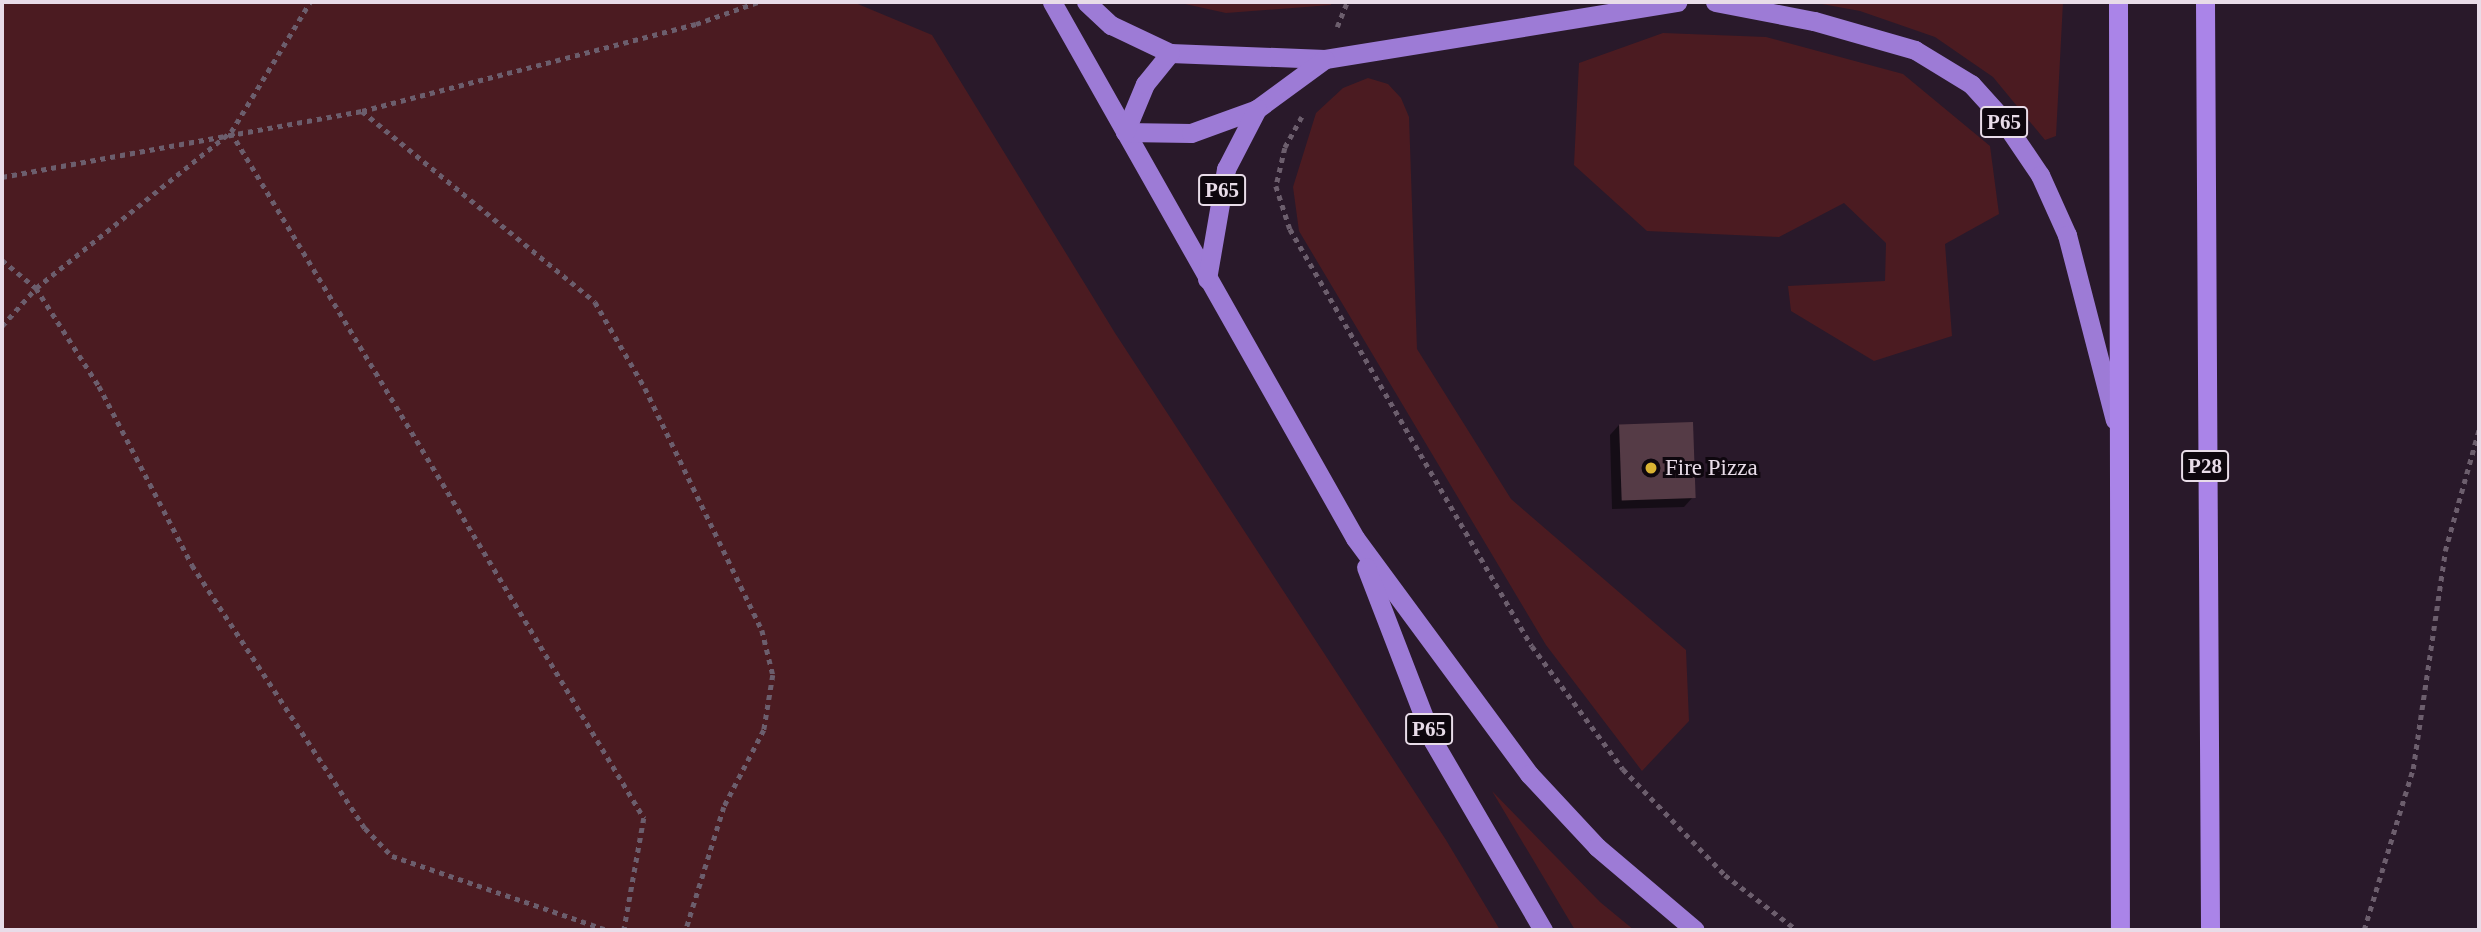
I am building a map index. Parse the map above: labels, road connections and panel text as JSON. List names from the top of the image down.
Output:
{
  "streets": {
    "highway": ["Р28"],
    "main road": ["Р65"]
  },
  "places": ["Fire Pizza"]
}
